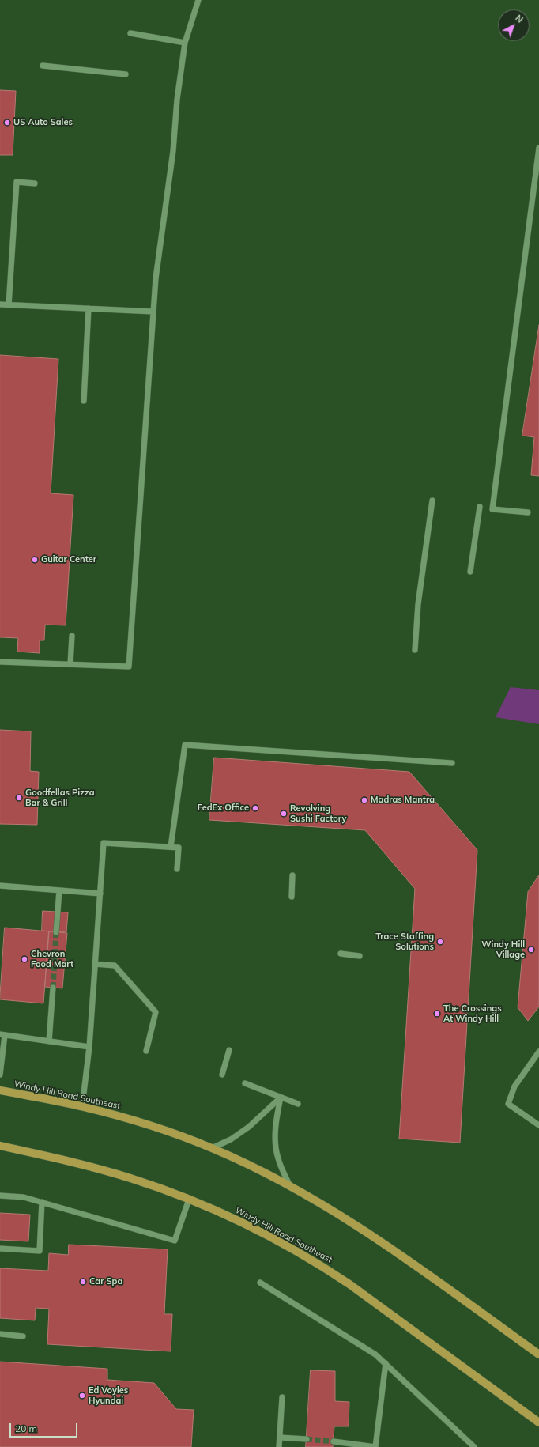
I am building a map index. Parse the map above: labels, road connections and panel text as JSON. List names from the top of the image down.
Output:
{
  "streets": {
    "main road": ["Windy Hill Road Southeast"]
  },
  "places": [
    "US Auto Sales",
    "Guitar Center",
    "Goodfellas Pizza Bar & Grill",
    "Madras Mantra",
    "FedEx Office",
    "Revolving Sushi Factory",
    "Trace Staffing Solutions",
    "Windy Hill Village",
    "Chevron Food Mart",
    "The Crossings At Windy Hill",
    "Car Spa",
    "Ed Voyles Hyundai"
  ],
  "scale_bar": "20 m",
  "north": "top right"
}
